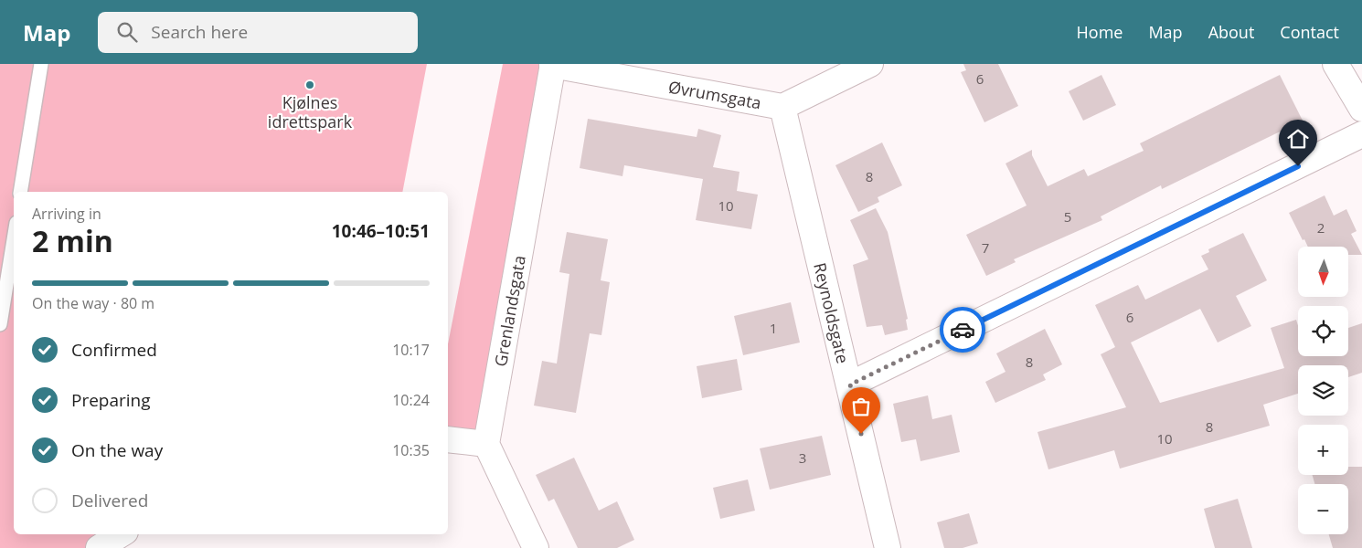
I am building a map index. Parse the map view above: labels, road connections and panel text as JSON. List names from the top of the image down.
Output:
{
  "streets": {
    "street": ["Øvrumsgata", "Grenlandsgata", "Reynoldsgate"]
  },
  "crossings": [
    ["Øvrumsgata", "Grenlandsgata"],
    ["Øvrumsgata", "Reynoldsgate"]
  ],
  "places": ["Kjølnes idrettspark"],
  "house_numbers": [
    "6",
    "8",
    "10",
    "5",
    "2",
    "7",
    "6",
    "1",
    "8",
    "8",
    "10",
    "3"
  ],
  "north": "bottom",
  "page": {
    "header": "Map",
    "search": "Search here",
    "nav": [
      "Home",
      "Map",
      "About",
      "Contact"
    ],
    "heading": ["2 min", "Arriving in", "10:46–10:51"],
    "map_buttons": ["+", "−"],
    "bar": "On the way · 80 m",
    "list": [
      ["Confirmed", "10:17"],
      ["Preparing", "10:24"],
      ["On the way", "10:35"],
      "Delivered"
    ]
  }
}
